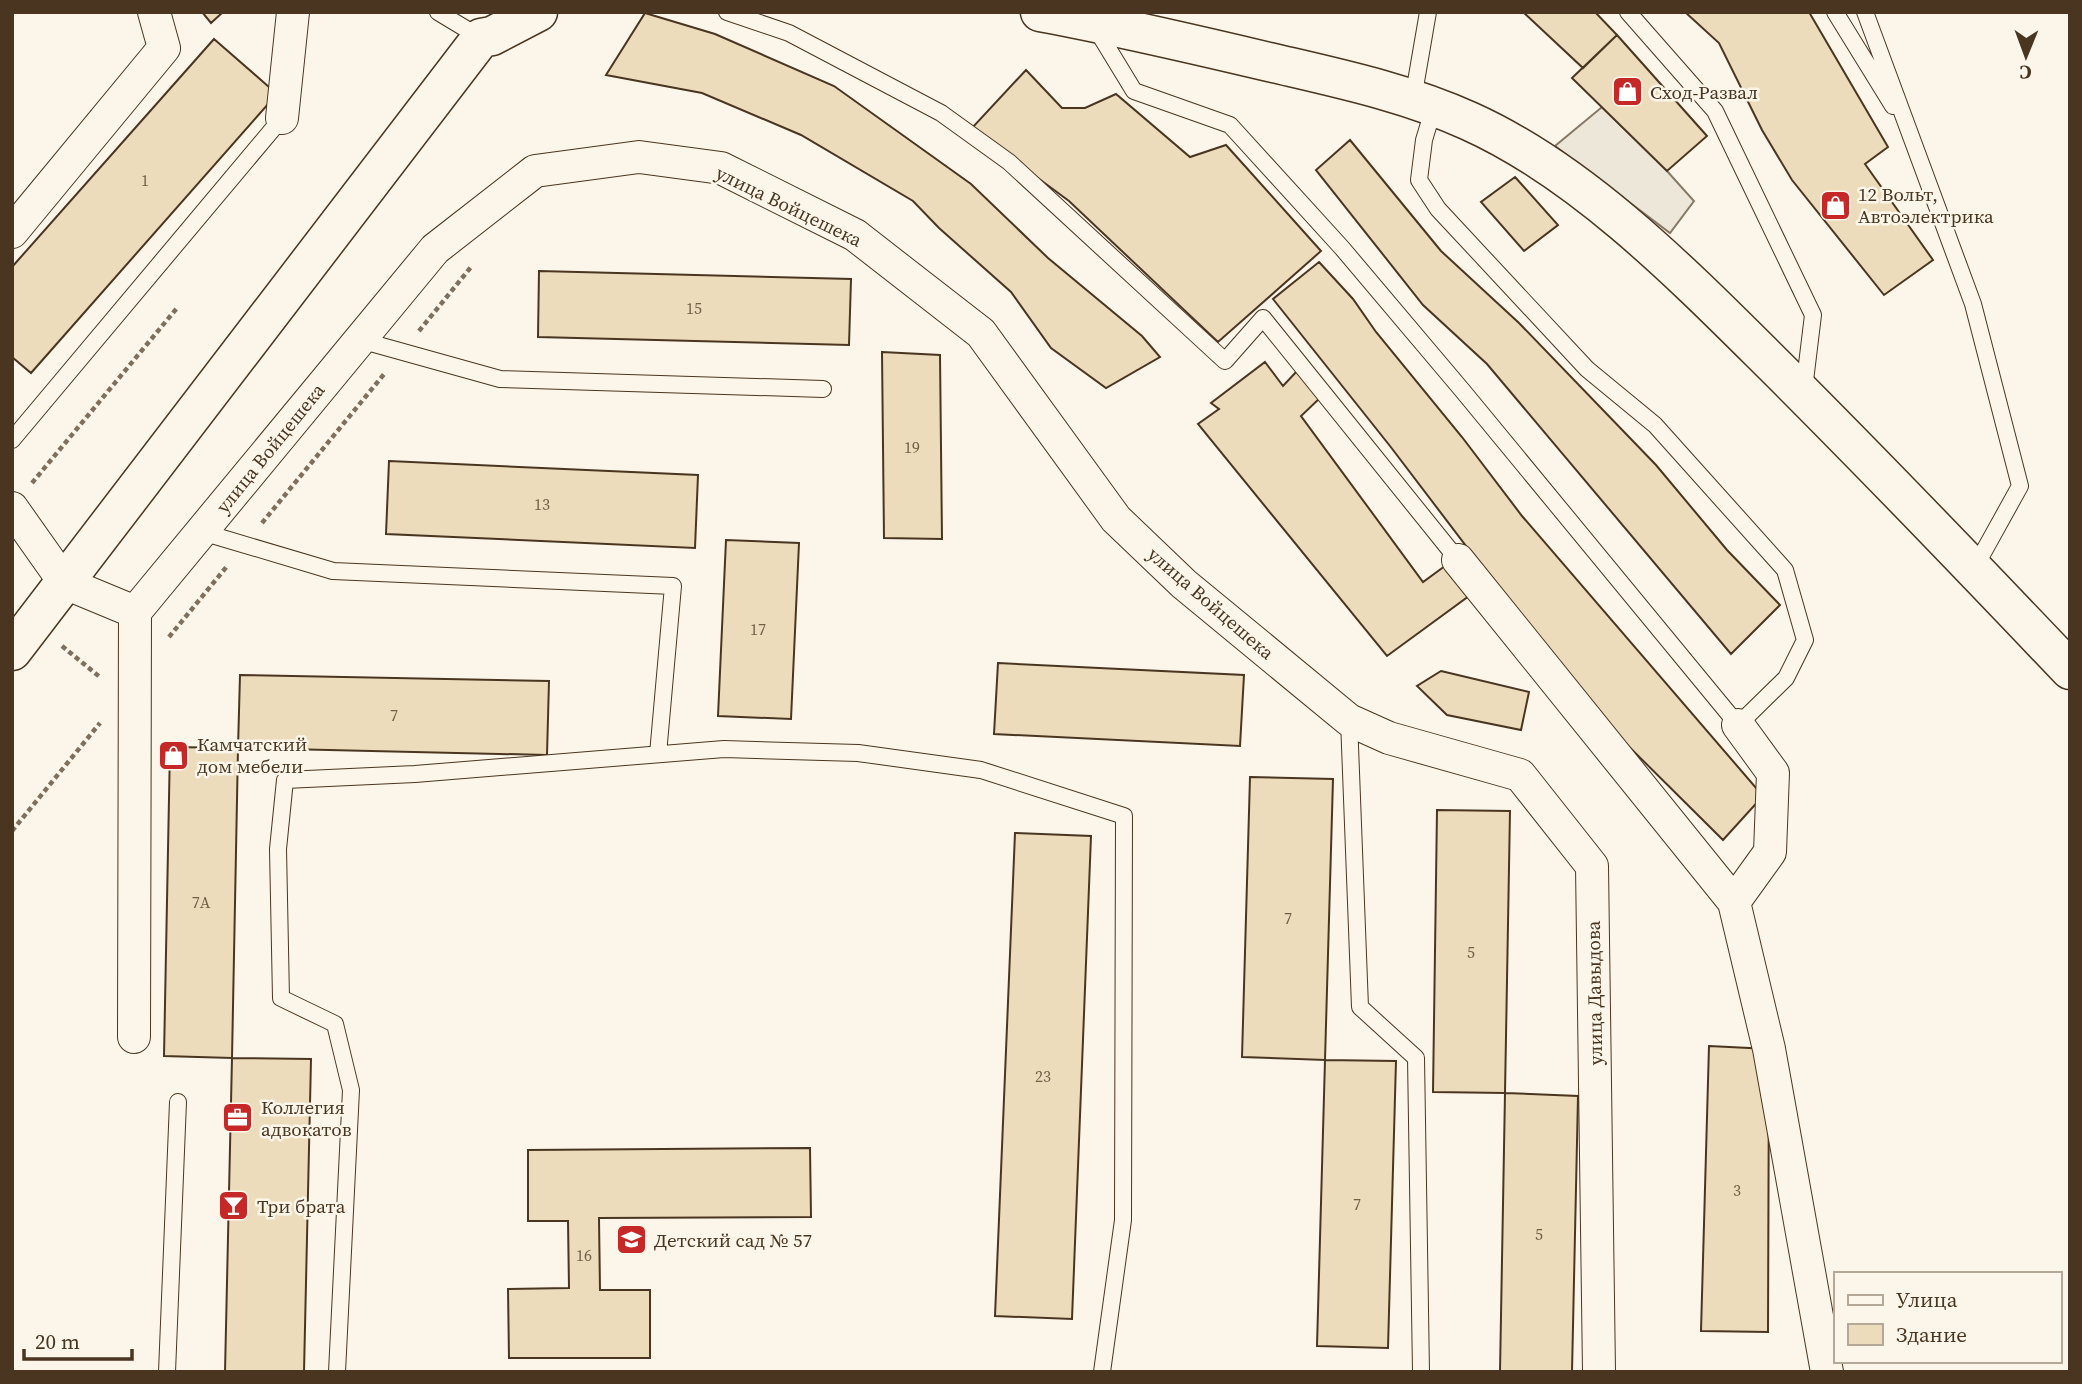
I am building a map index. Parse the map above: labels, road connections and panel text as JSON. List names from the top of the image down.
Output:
{
  "streets": {
    "street": ["улица Войцешека", "улица Давыдова"]
  },
  "crossings": [
    ["улица Войцешека", "улица Давыдова"]
  ],
  "places": {
    "shop": ["Сход-Развал", "12 Вольт, Автоэлектрика", "Камчатский дом мебели"],
    "office": ["Коллегия адвокатов"],
    "bar": ["Три брата"],
    "school or university": ["Детский сад № 57"]
  },
  "house_numbers": [
    "1",
    "15",
    "19",
    "13",
    "17",
    "7",
    "7А",
    "7",
    "5",
    "23",
    "3",
    "7",
    "5",
    "16"
  ],
  "legend": ["Улица", "Здание"],
  "scale_bar": "20 m",
  "north": "bottom"
}
